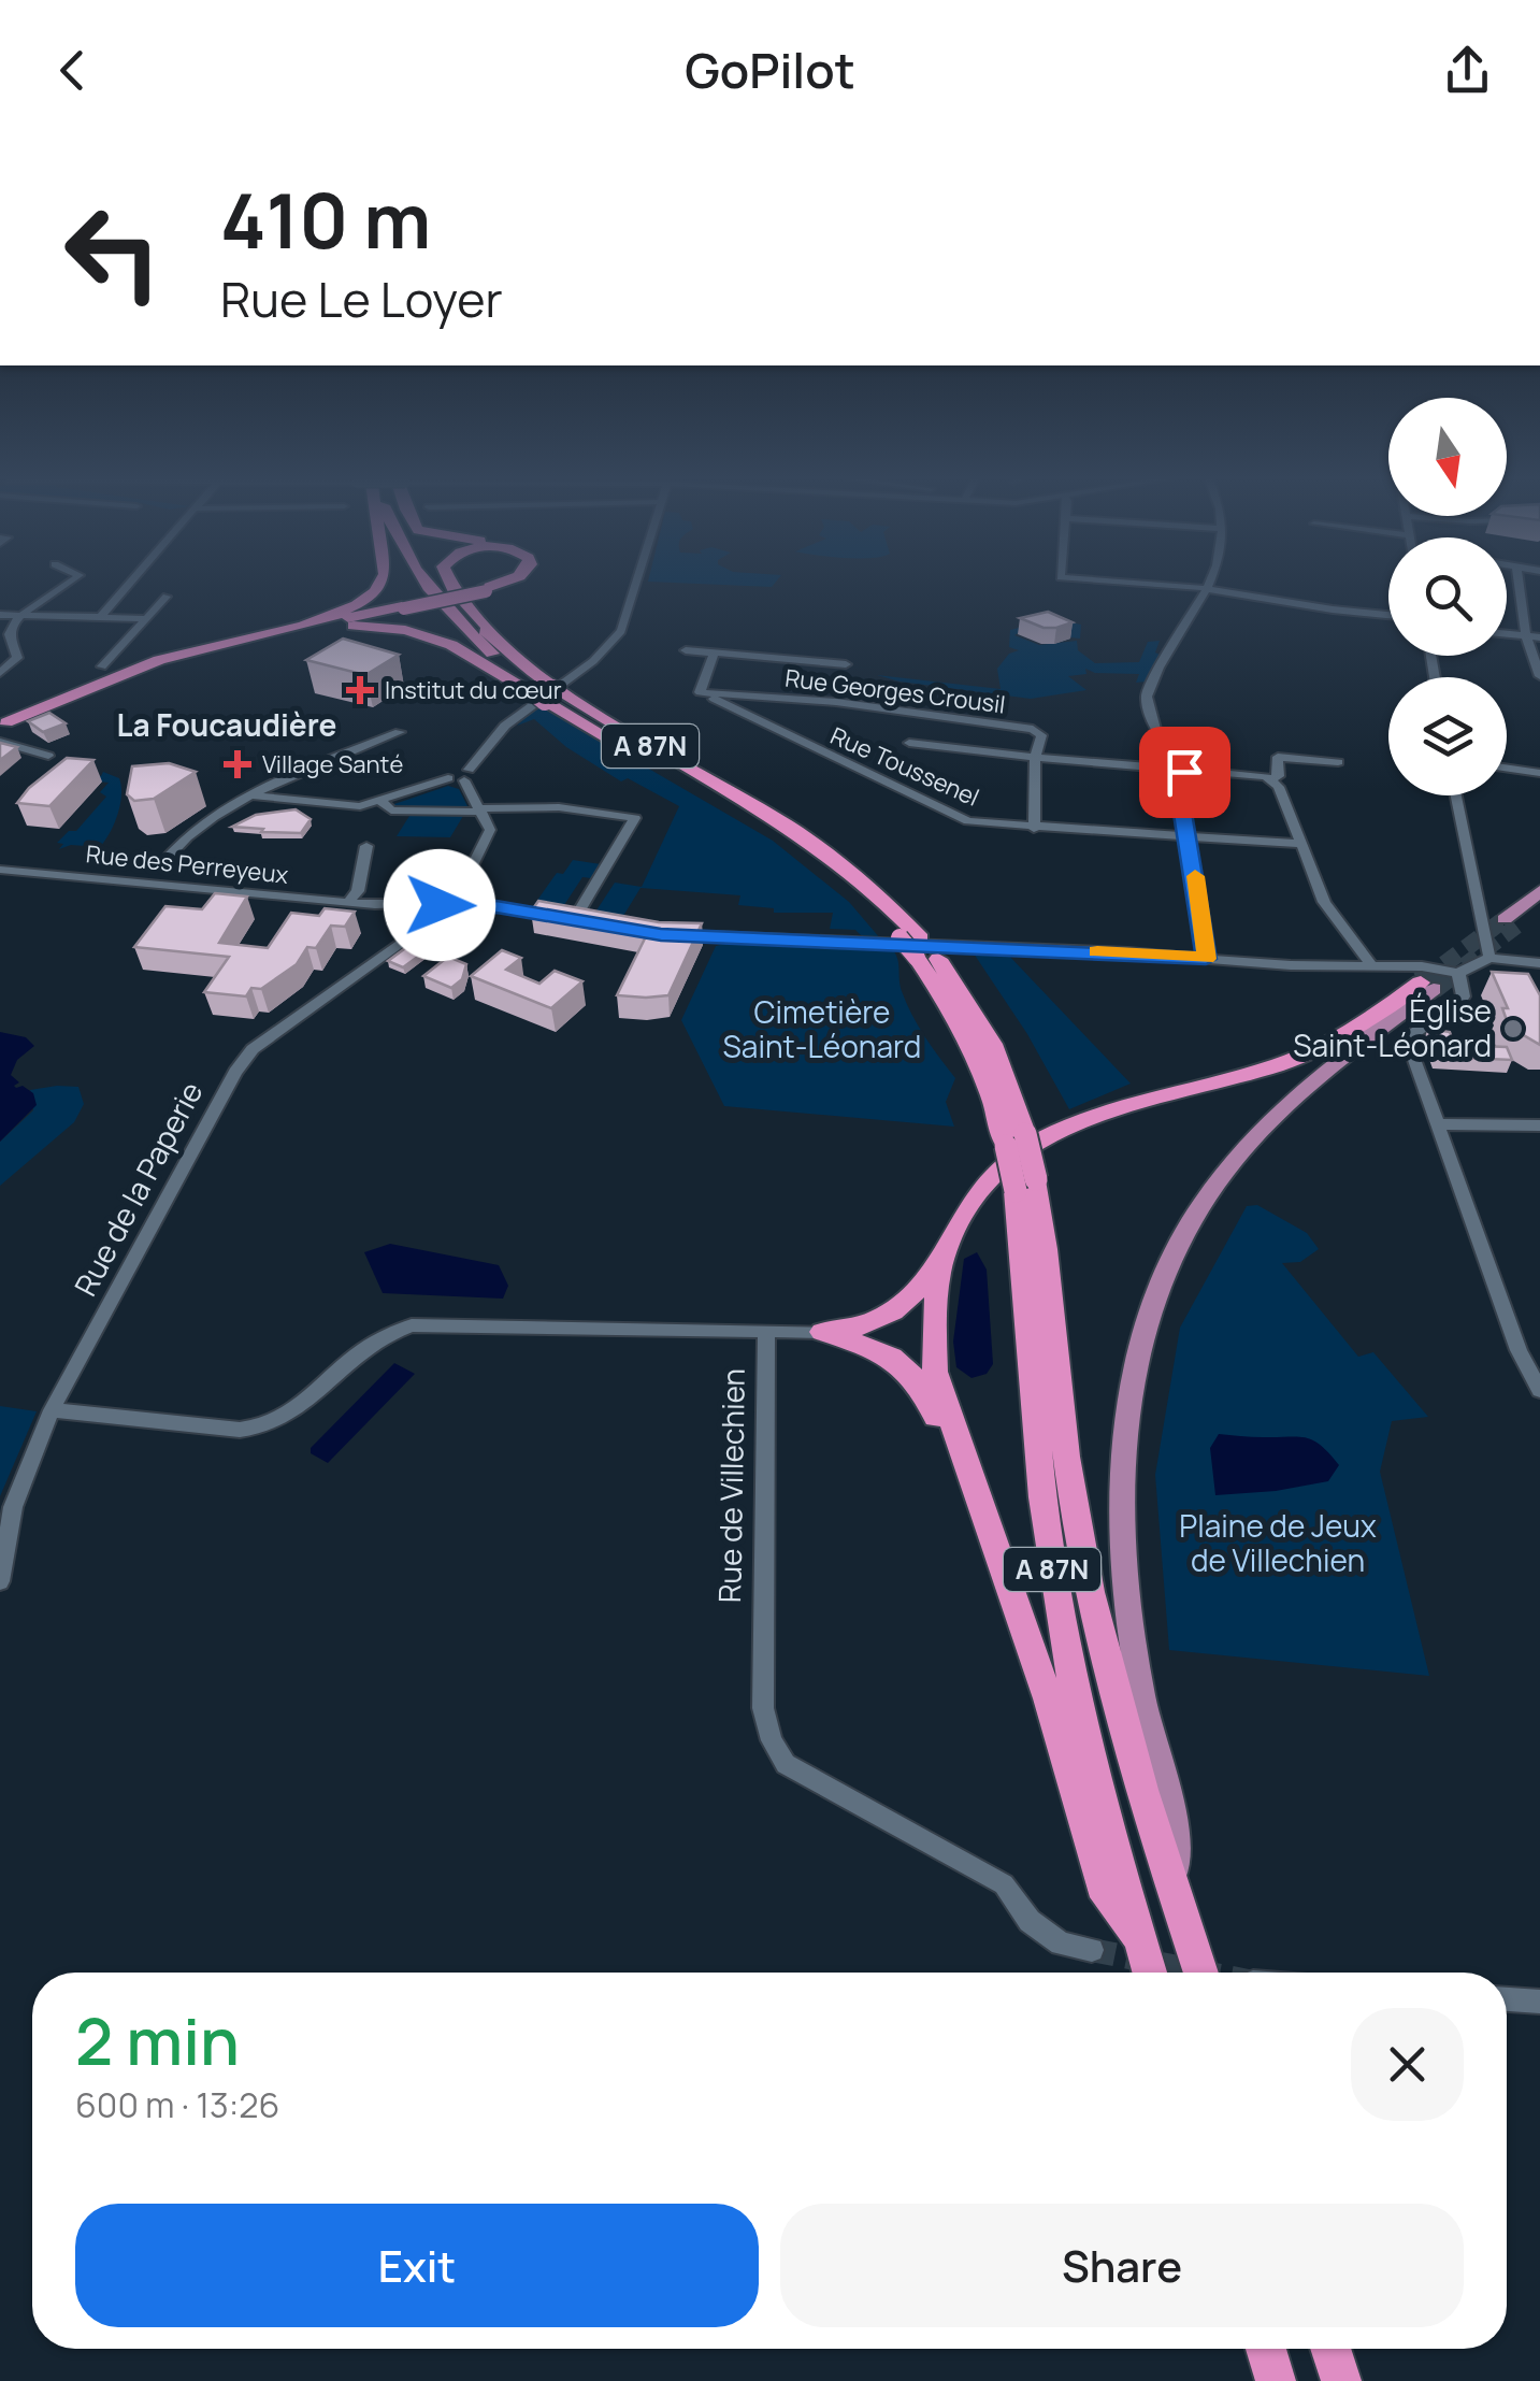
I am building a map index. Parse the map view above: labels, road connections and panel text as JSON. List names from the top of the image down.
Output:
{
  "streets": {
    "highway": ["A 87N"],
    "street": [
      "Rue Georges Crousil",
      "Rue Toussenel",
      "Rue des Perreyeux",
      "Rue de la Paperie",
      "Rue de Villechien"
    ]
  },
  "crossings": [
    ["Rue Georges Crousil", "Rue Toussenel"],
    ["Rue des Perreyeux", "Rue de la Paperie"],
    ["Rue de la Paperie", "Rue de Villechien"]
  ],
  "districts": ["La Foucaudière"],
  "parks": ["Cimetière Saint-Léonard", "Plaine de Jeux de Villechien"],
  "places": {
    "health": ["Institut du cœur", "Village Santé"],
    "other": ["Église Saint-Léonard"]
  },
  "north": "bottom",
  "page": {
    "header": "GoPilot",
    "turn": ["410 m", "Rue Le Loyer"],
    "heading": ["2 min", "600 m · 13:26"],
    "buttons": ["Exit", "Share"]
  }
}
